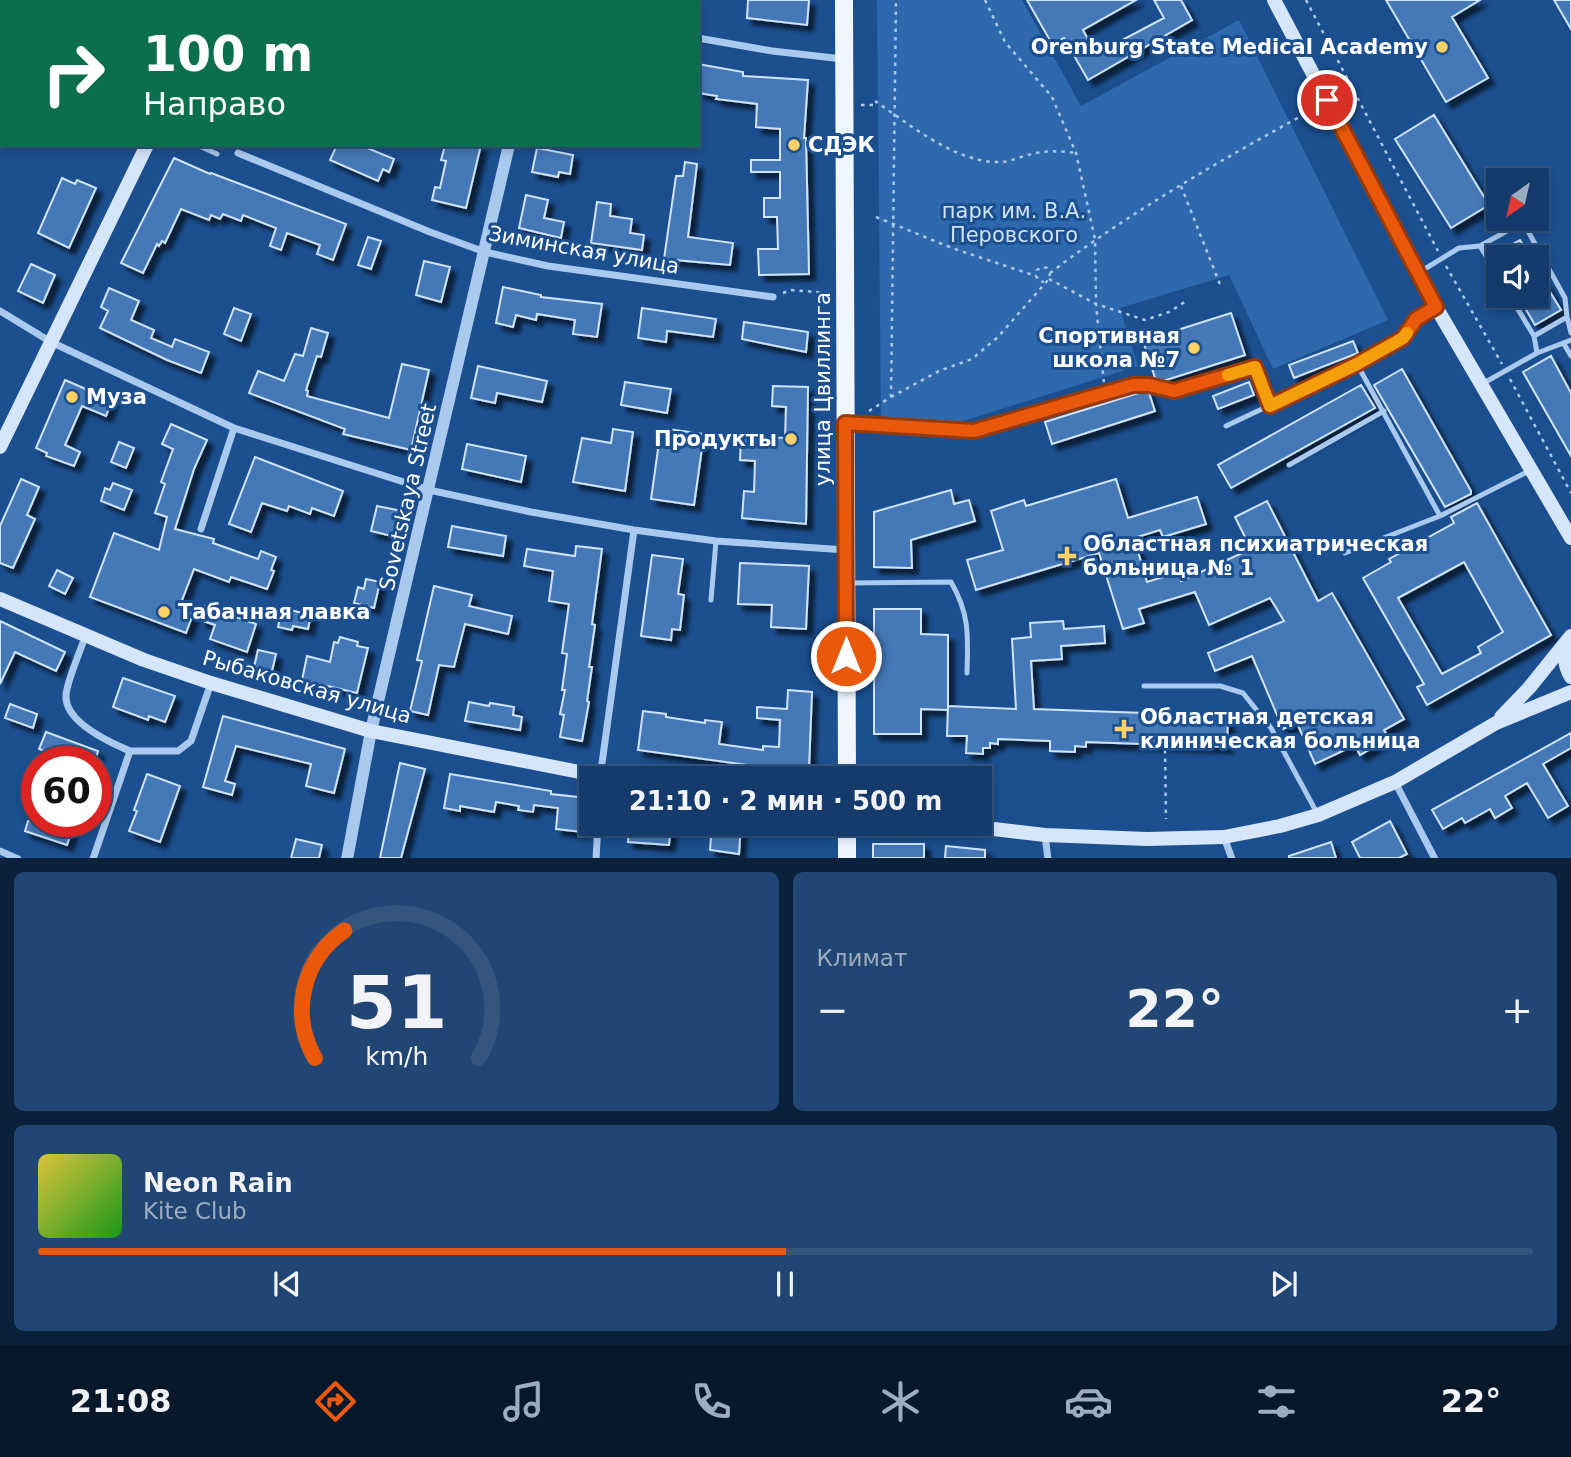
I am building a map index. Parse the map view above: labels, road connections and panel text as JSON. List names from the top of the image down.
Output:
{
  "streets": {
    "main road": ["улица Цвиллинга", "Рыбаковская улица"],
    "street": ["Зиминская улица", "Sovetskaya Street"]
  },
  "crossings": [
    ["Зиминская улица", "Sovetskaya Street"],
    ["Sovetskaya Street", "Рыбаковская улица"]
  ],
  "parks": ["парк им. В.А. Перовского"],
  "places": {
    "other": [
      "Orenburg State Medical Academy",
      "СДЭК",
      "Спортивная школа №7",
      "Муза",
      "Продукты",
      "Табачная лавка"
    ],
    "health": ["Областная психиатрическая больница № 1", "Областная детская клиническая больница"]
  },
  "north": "bottom left",
  "page": {
    "turn": ["100 m", "Направо"],
    "limit": "60",
    "trip": "21:10 · 2 мин · 500 m",
    "tile": "Климат",
    "heat": ["−", "22°", "+"],
    "song": ["Neon Rain", "Kite Club"],
    "tabs": ["21:08", "22°"],
    "gauge": ["51", "km/h"]
  }
}
